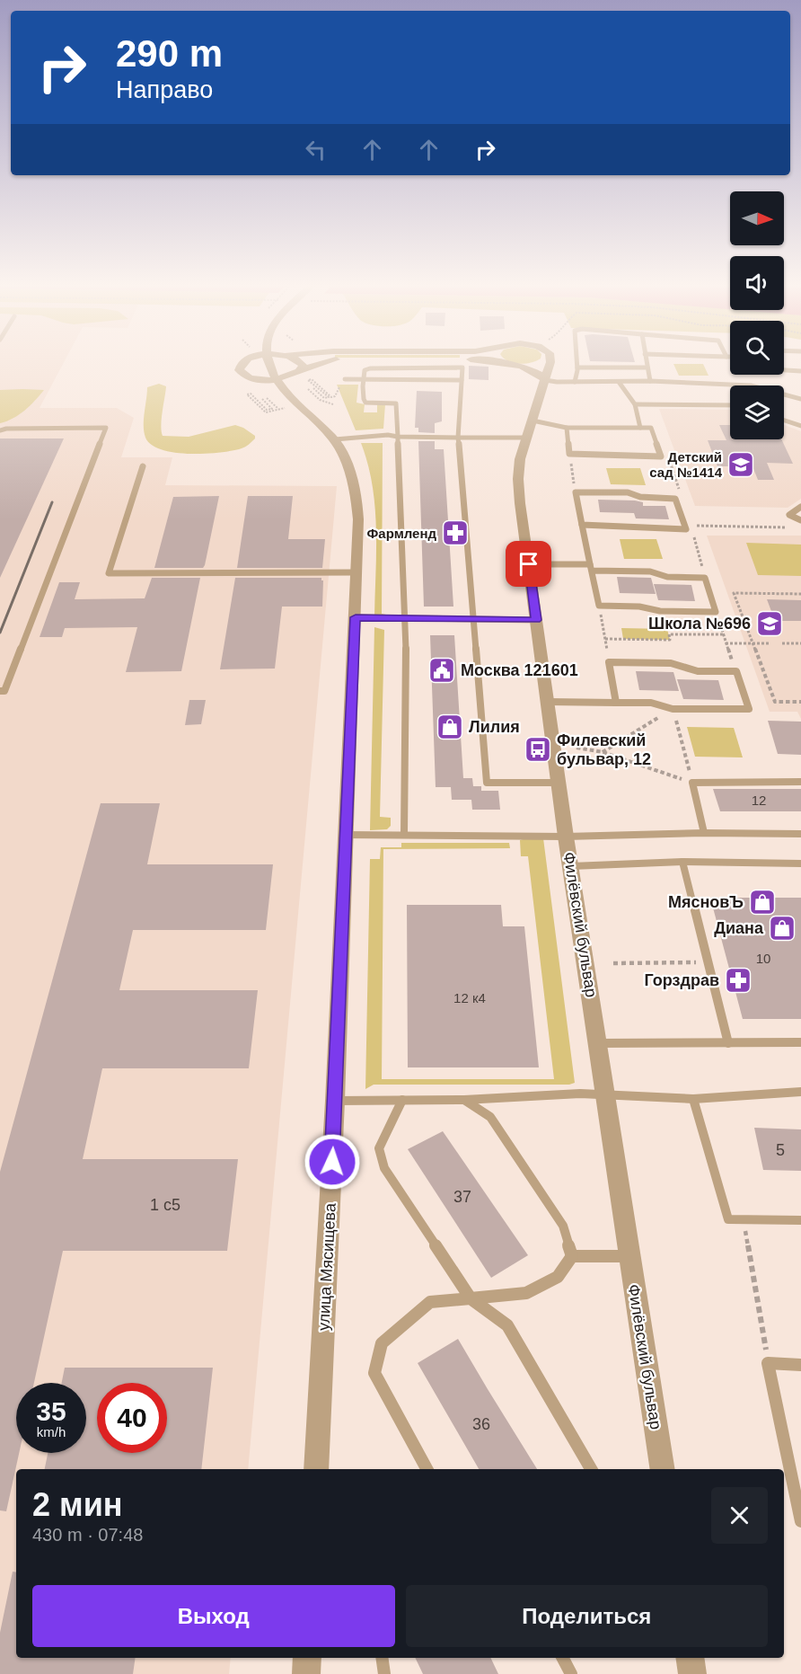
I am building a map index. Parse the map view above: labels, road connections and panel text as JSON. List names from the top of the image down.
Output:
{
  "streets": {
    "street": ["Филёвский бульвар", "улица Мясищева"]
  },
  "places": {
    "school or university": ["Детский сад №1414", "Школа №696"],
    "pharmacy": ["Фармленд", "Горздрав"],
    "public building": ["Москва 121601"],
    "shop": ["Лилия", "МясновЪ", "Диана"],
    "bus stop": ["Филевский бульвар, 12"]
  },
  "house_numbers": [
    "12",
    "10",
    "12 к4",
    "5",
    "37",
    "1 с5",
    "36"
  ],
  "north": "right",
  "page": {
    "turn": ["290 m", "Направо"],
    "speed": "35 km/h",
    "limit": "40",
    "heading": ["2 мин", "430 m · 07:48"],
    "buttons": ["Выход", "Поделиться"]
  }
}
